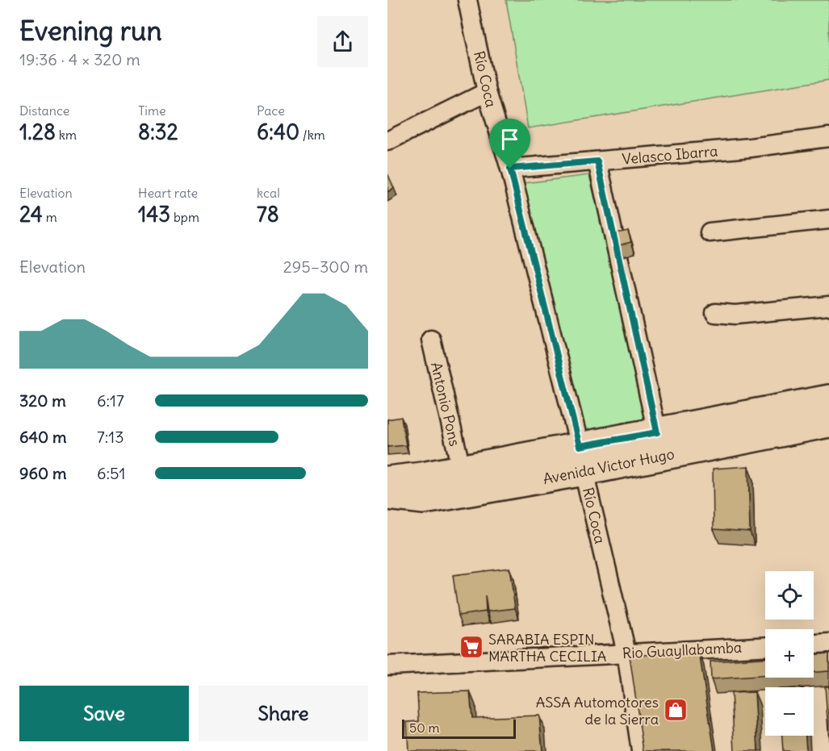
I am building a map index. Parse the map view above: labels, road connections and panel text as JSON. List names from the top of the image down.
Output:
{
  "streets": {
    "main road": ["Avenida Victor Hugo"],
    "street": [
      "Río Coca",
      "Velasco Ibarra",
      "Antonio Pons",
      "Rio Guayllabamba"
    ]
  },
  "crossings": [
    ["Río Coca", "Velasco Ibarra"],
    ["Río Coca", "Avenida Victor Hugo"],
    ["Río Coca", "Rio Guayllabamba"],
    ["Antonio Pons", "Avenida Victor Hugo"]
  ],
  "places": {
    "supermarket": ["SARABIA ESPIN MARTHA CECILIA"],
    "shop": ["ASSA Automotores de la Sierra"]
  },
  "scale_bar": "50 m",
  "page": {
    "heading": ["Evening run", "19:36 · 4 × 320 m"],
    "stats": [
      ["Distance", "1.28 km"],
      ["Time", "8:32"],
      ["Pace", "6:40 /km"],
      ["Elevation", "24 m"],
      ["Heart rate", "143 bpm"],
      ["kcal", "78"]
    ],
    "chart": ["Elevation", "295–300 m"],
    "list": [
      {
        "name": "320 m",
        "note": "6:17"
      },
      {
        "name": "640 m",
        "note": "7:13"
      },
      {
        "name": "960 m",
        "note": "6:51"
      }
    ],
    "map_buttons": ["+", "−"],
    "buttons": ["Save", "Share"],
    "scale": "50 m"
  }
}
